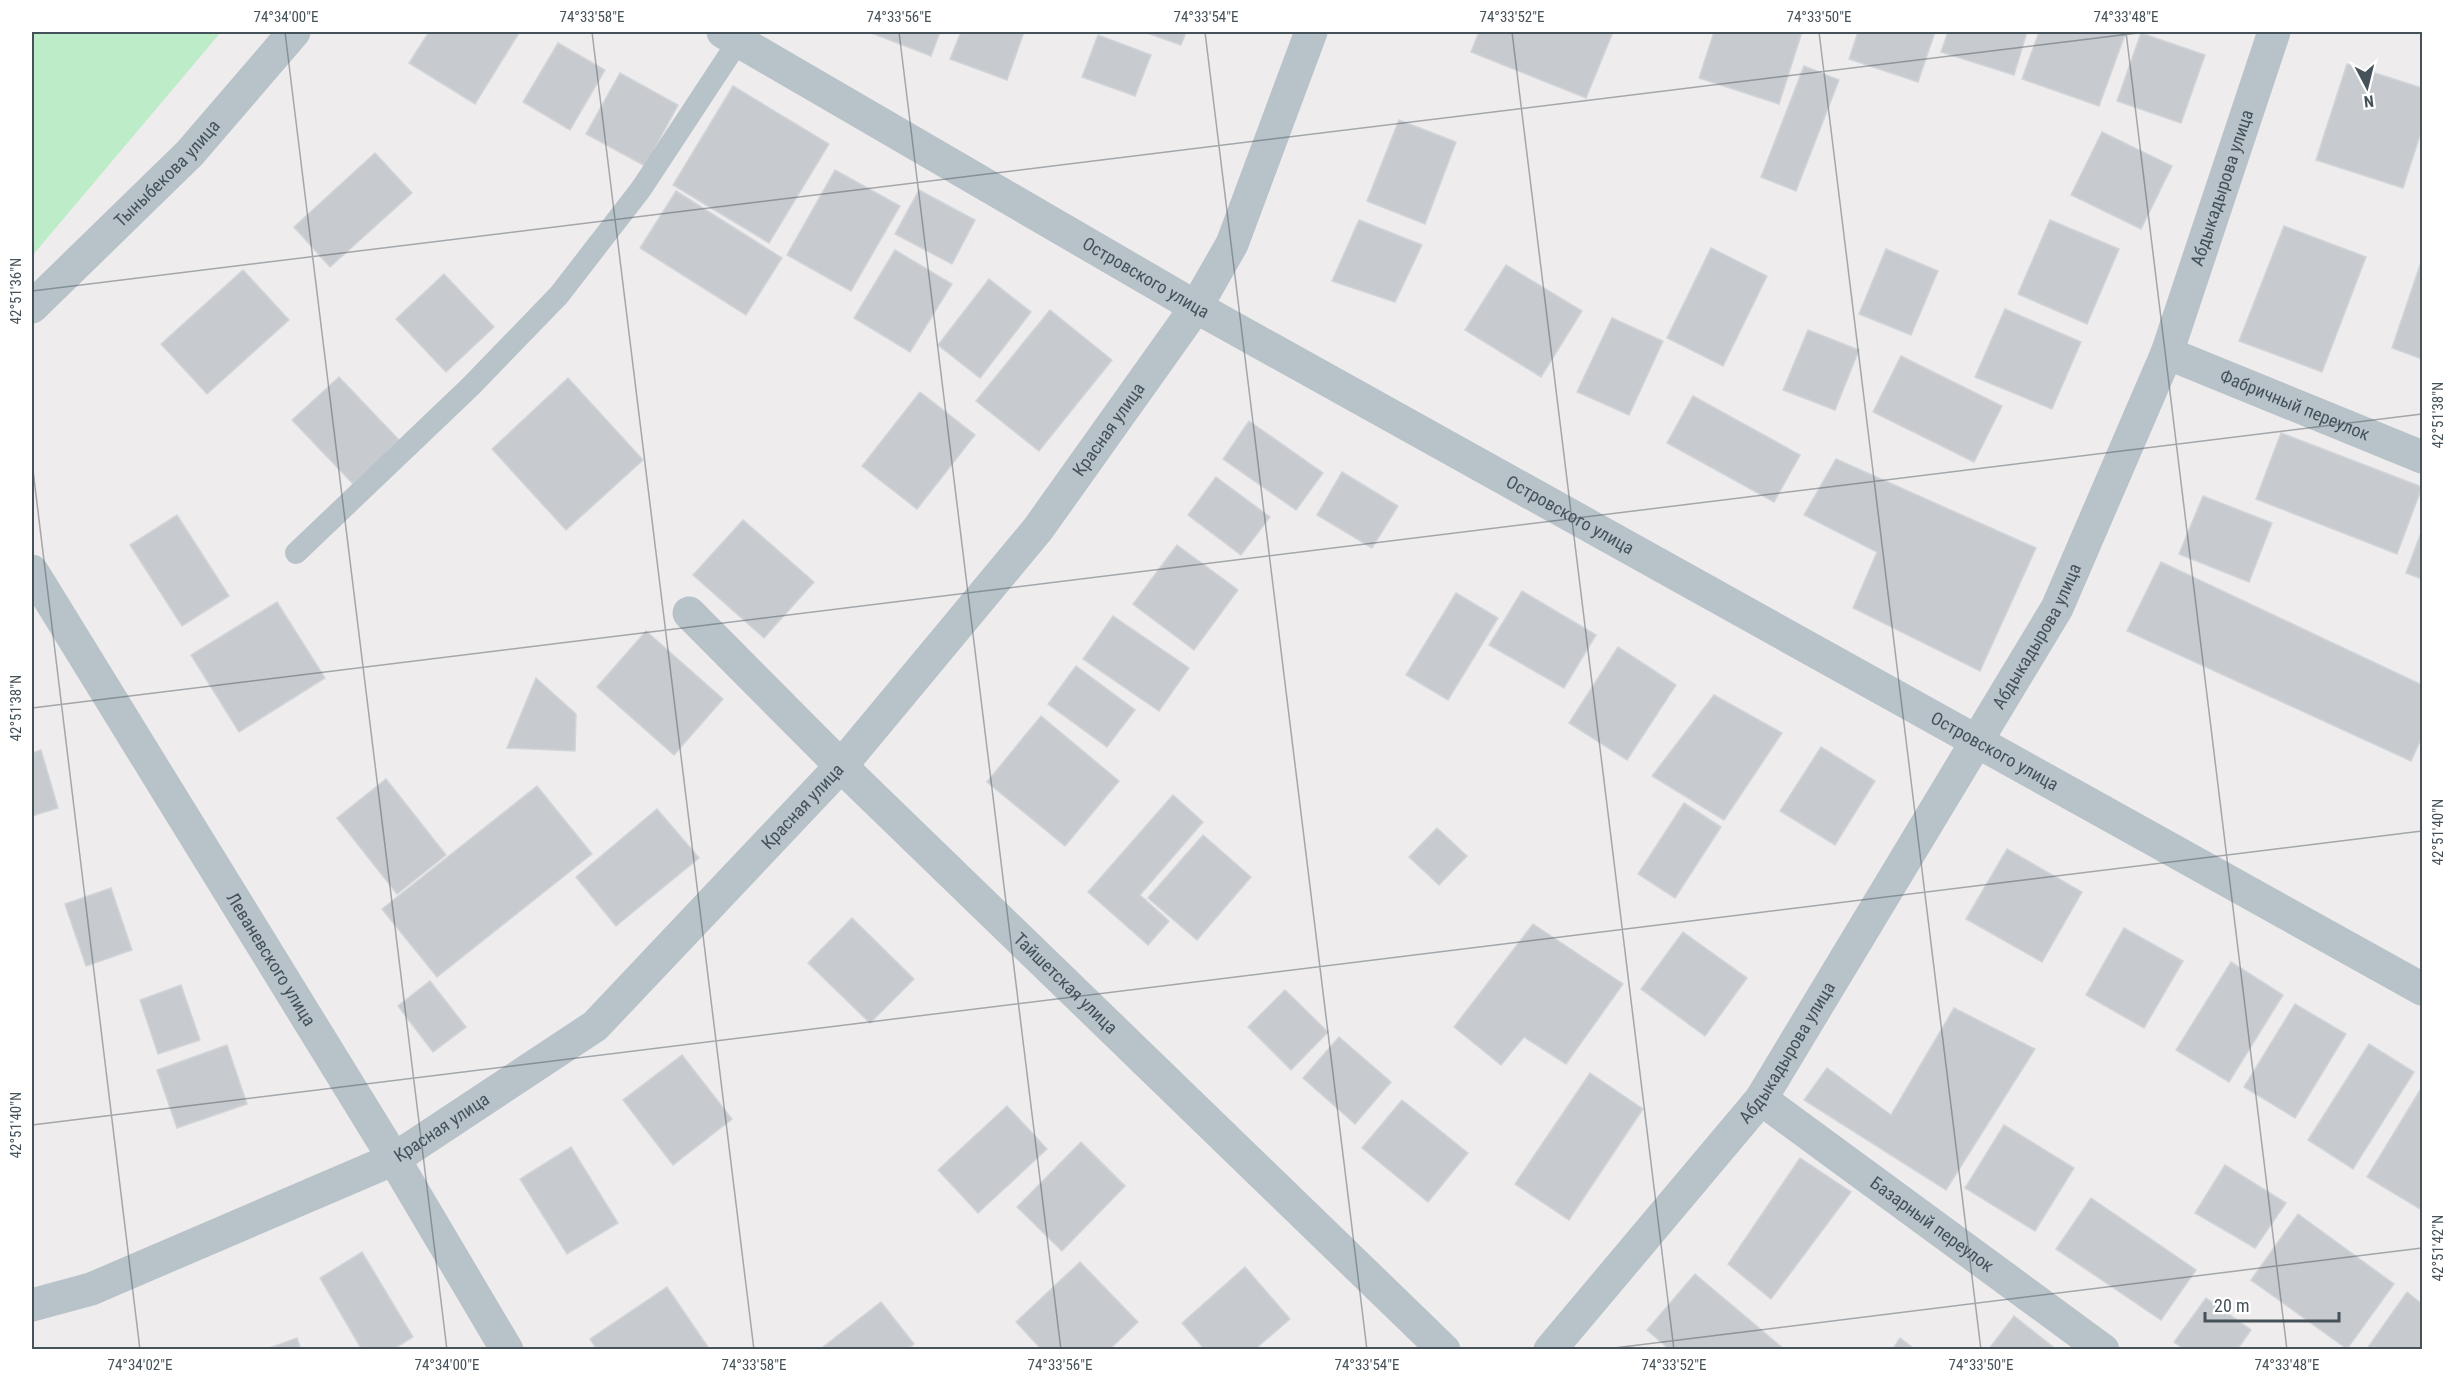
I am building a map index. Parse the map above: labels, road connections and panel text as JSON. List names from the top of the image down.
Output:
{
  "streets": {
    "street": [
      "Тыныбекова улица",
      "Абдыкадырова улица",
      "Островского улица",
      "Фабричный переулок",
      "Красная улица",
      "Леваневского улица",
      "Тайшетская улица",
      "Базарный переулок"
    ]
  },
  "crossings": [
    ["Абдыкадырова улица", "Островского улица"],
    ["Абдыкадырова улица", "Фабричный переулок"],
    ["Абдыкадырова улица", "Базарный переулок"],
    ["Островского улица", "Красная улица"],
    ["Красная улица", "Леваневского улица"],
    ["Красная улица", "Тайшетская улица"]
  ],
  "scale_bar": "20 m",
  "north": "bottom",
  "coordinates": [
    "74°34'00\"E",
    "74°33'58\"E",
    "74°33'56\"E",
    "74°33'54\"E",
    "74°33'52\"E",
    "74°33'50\"E",
    "74°33'48\"E",
    "42°51'36\"N",
    "42°51'38\"N",
    "42°51'40\"N",
    "42°51'42\"N",
    "74°34'02\"E"
  ]
}
